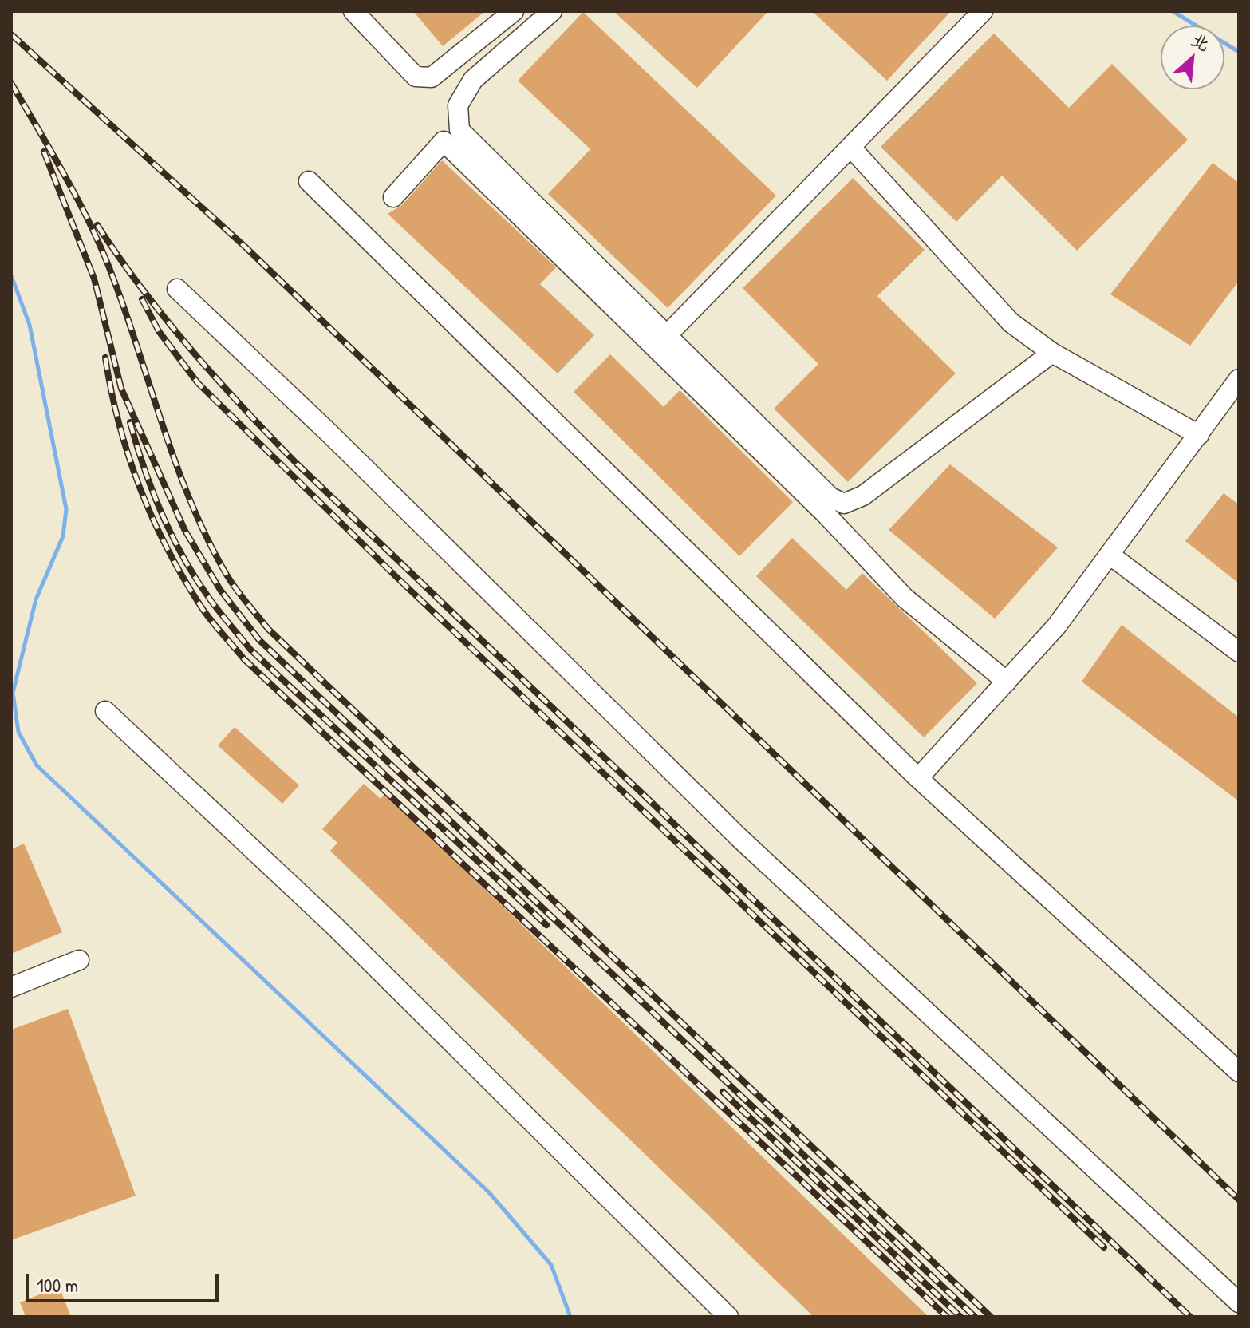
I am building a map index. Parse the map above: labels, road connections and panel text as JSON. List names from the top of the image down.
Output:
{
  "scale_bar": "100 m",
  "north": "top right"
}
